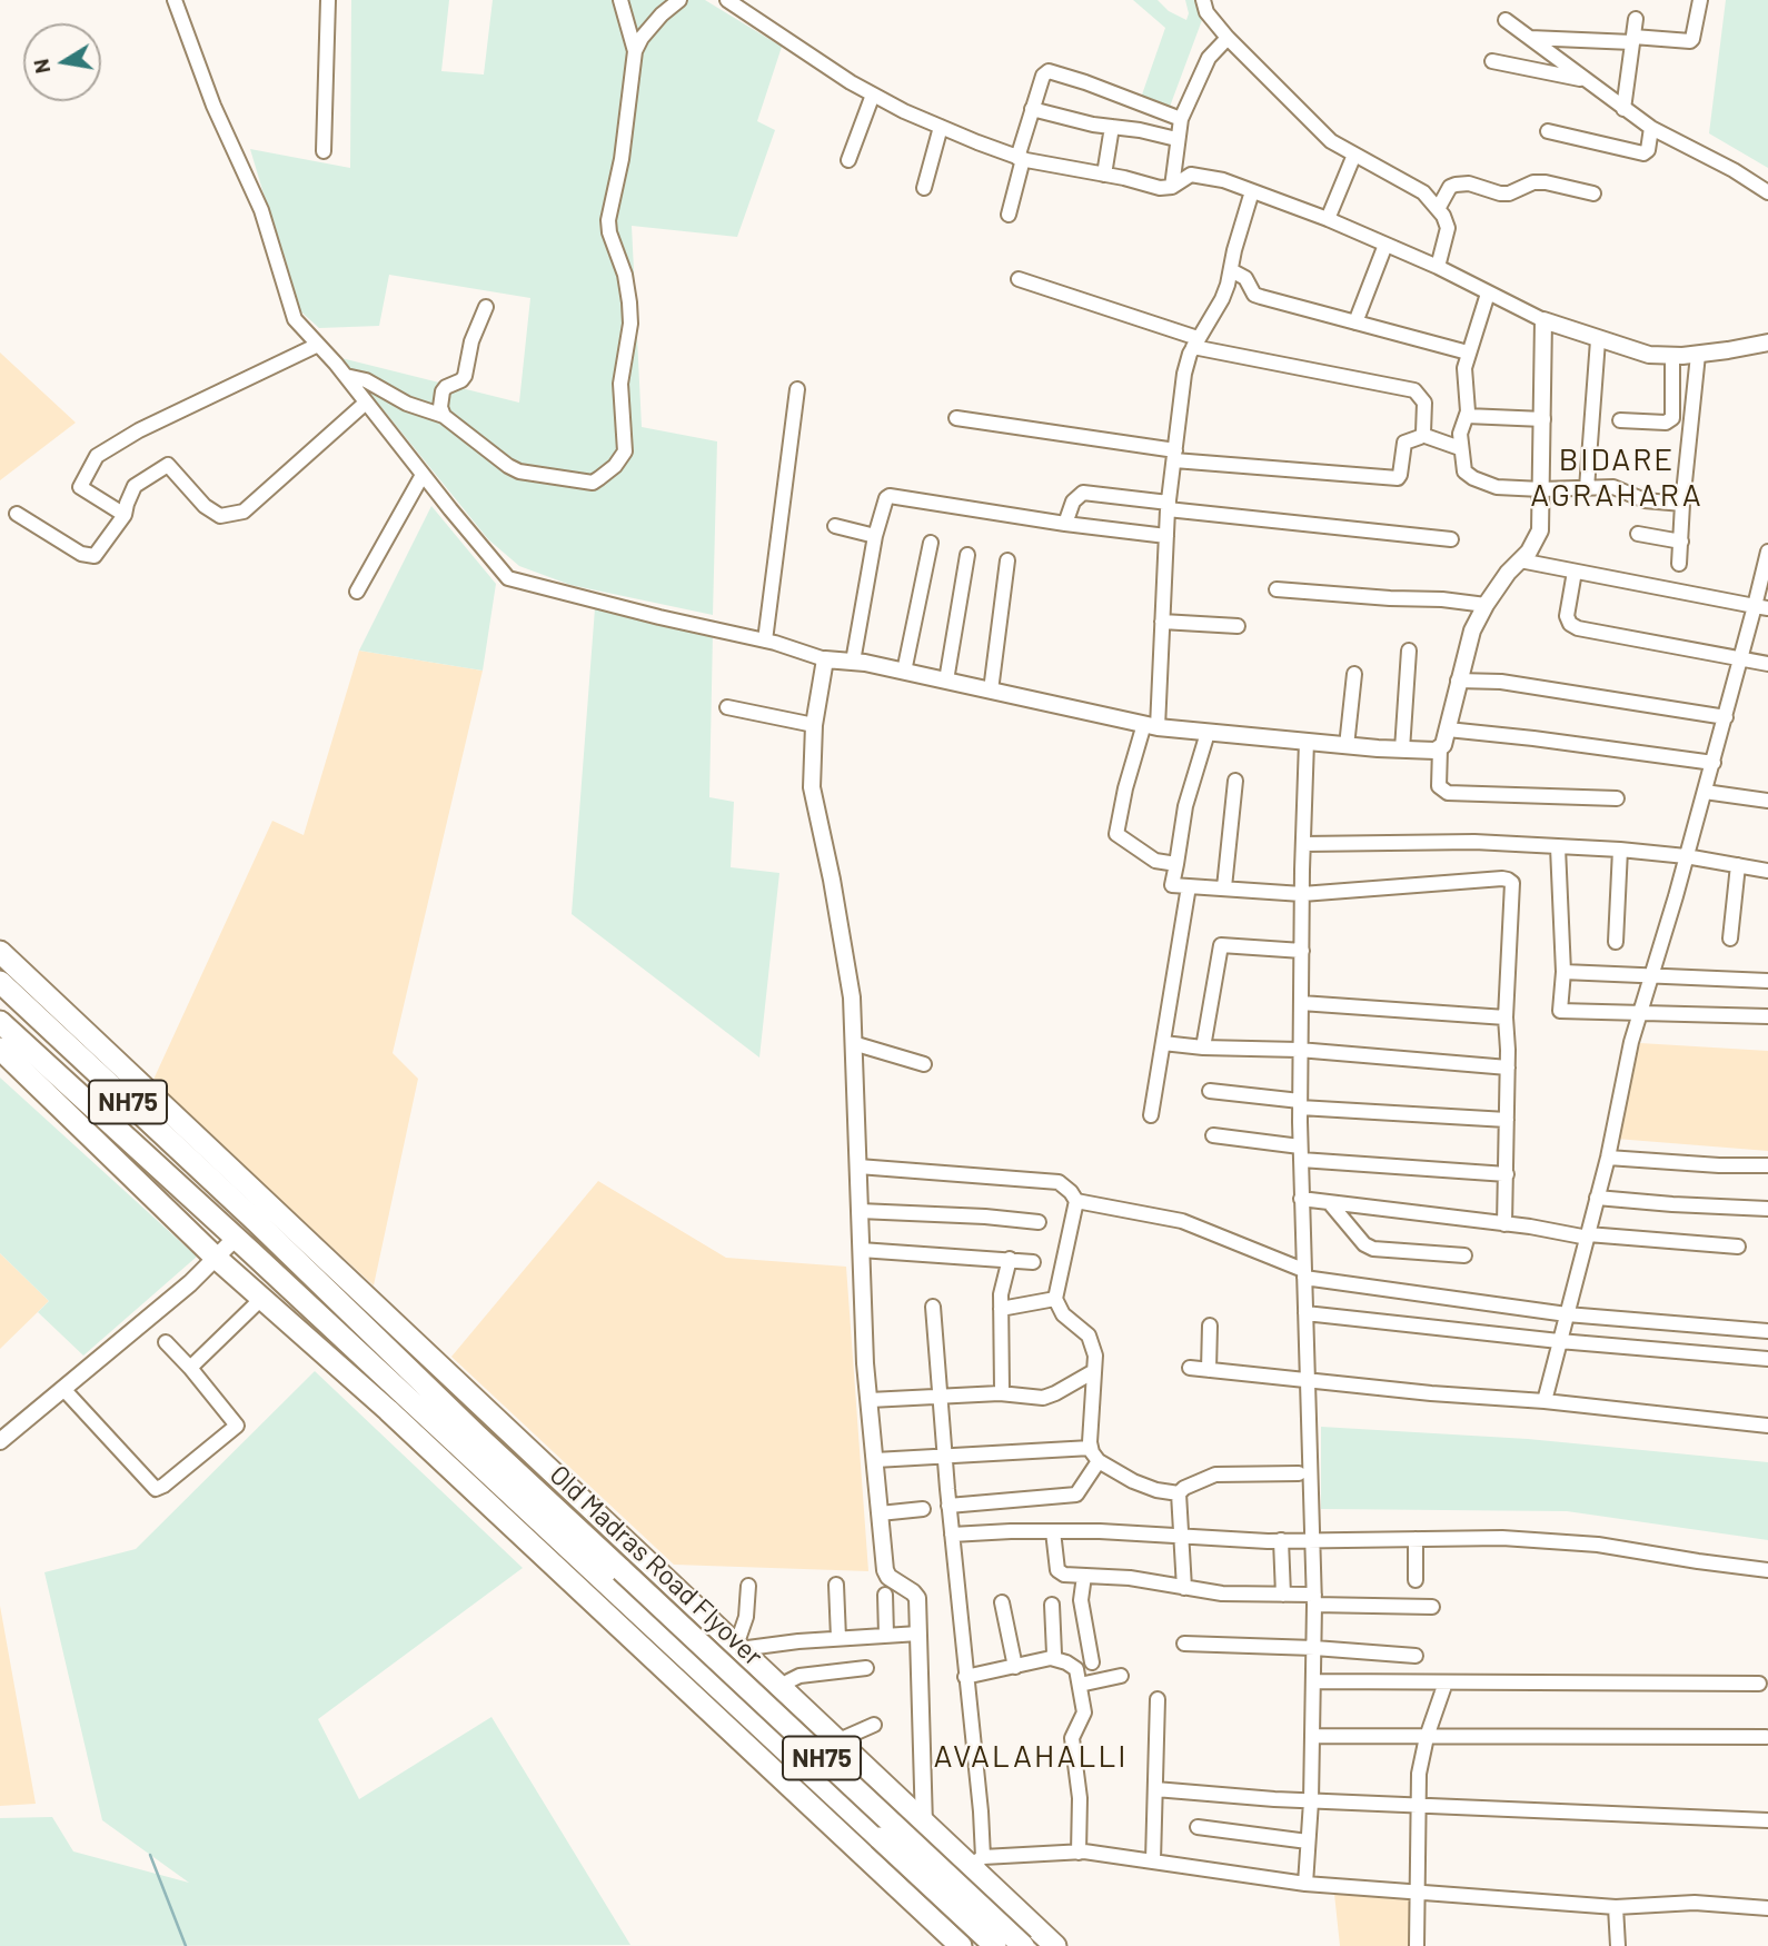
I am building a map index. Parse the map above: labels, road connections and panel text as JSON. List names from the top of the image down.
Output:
{
  "streets": {
    "main road": ["NH75", "Old Madras Road Flyover"]
  },
  "crossings": [
    ["NH75", "Old Madras Road Flyover"]
  ],
  "districts": ["BIDARE AGRAHARA", "AVALAHALLI"],
  "north": "left"
}
